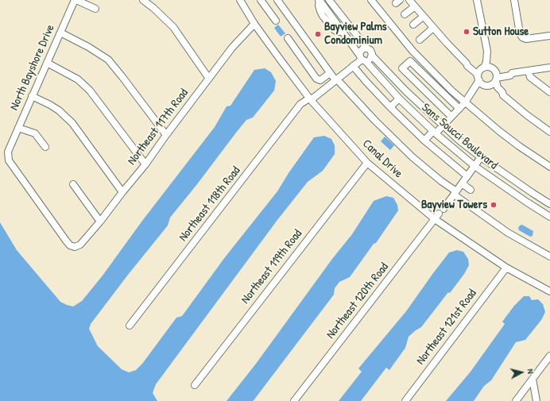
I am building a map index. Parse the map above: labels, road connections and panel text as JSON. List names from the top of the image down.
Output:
{
  "streets": {
    "street": [
      "North Bayshore Drive",
      "Northeast 117th Road",
      "Sans Soucci Boulevard",
      "Canal Drive",
      "Northeast 118th Road",
      "Northeast 119th Road",
      "Northeast 120th Road",
      "Northeast 121st Road"
    ]
  },
  "crossings": [
    ["North Bayshore Drive", "Northeast 117th Road"],
    ["Northeast 117th Road", "Canal Drive"],
    ["Sans Soucci Boulevard", "Northeast 118th Road"],
    ["Sans Soucci Boulevard", "Northeast 120th Road"],
    ["Canal Drive", "Northeast 118th Road"],
    ["Canal Drive", "Northeast 119th Road"],
    ["Canal Drive", "Northeast 120th Road"],
    ["Canal Drive", "Northeast 121st Road"]
  ],
  "places": ["Sutton House", "Bayview Palms Condominium", "Bayview Towers"],
  "north": "right"
}
